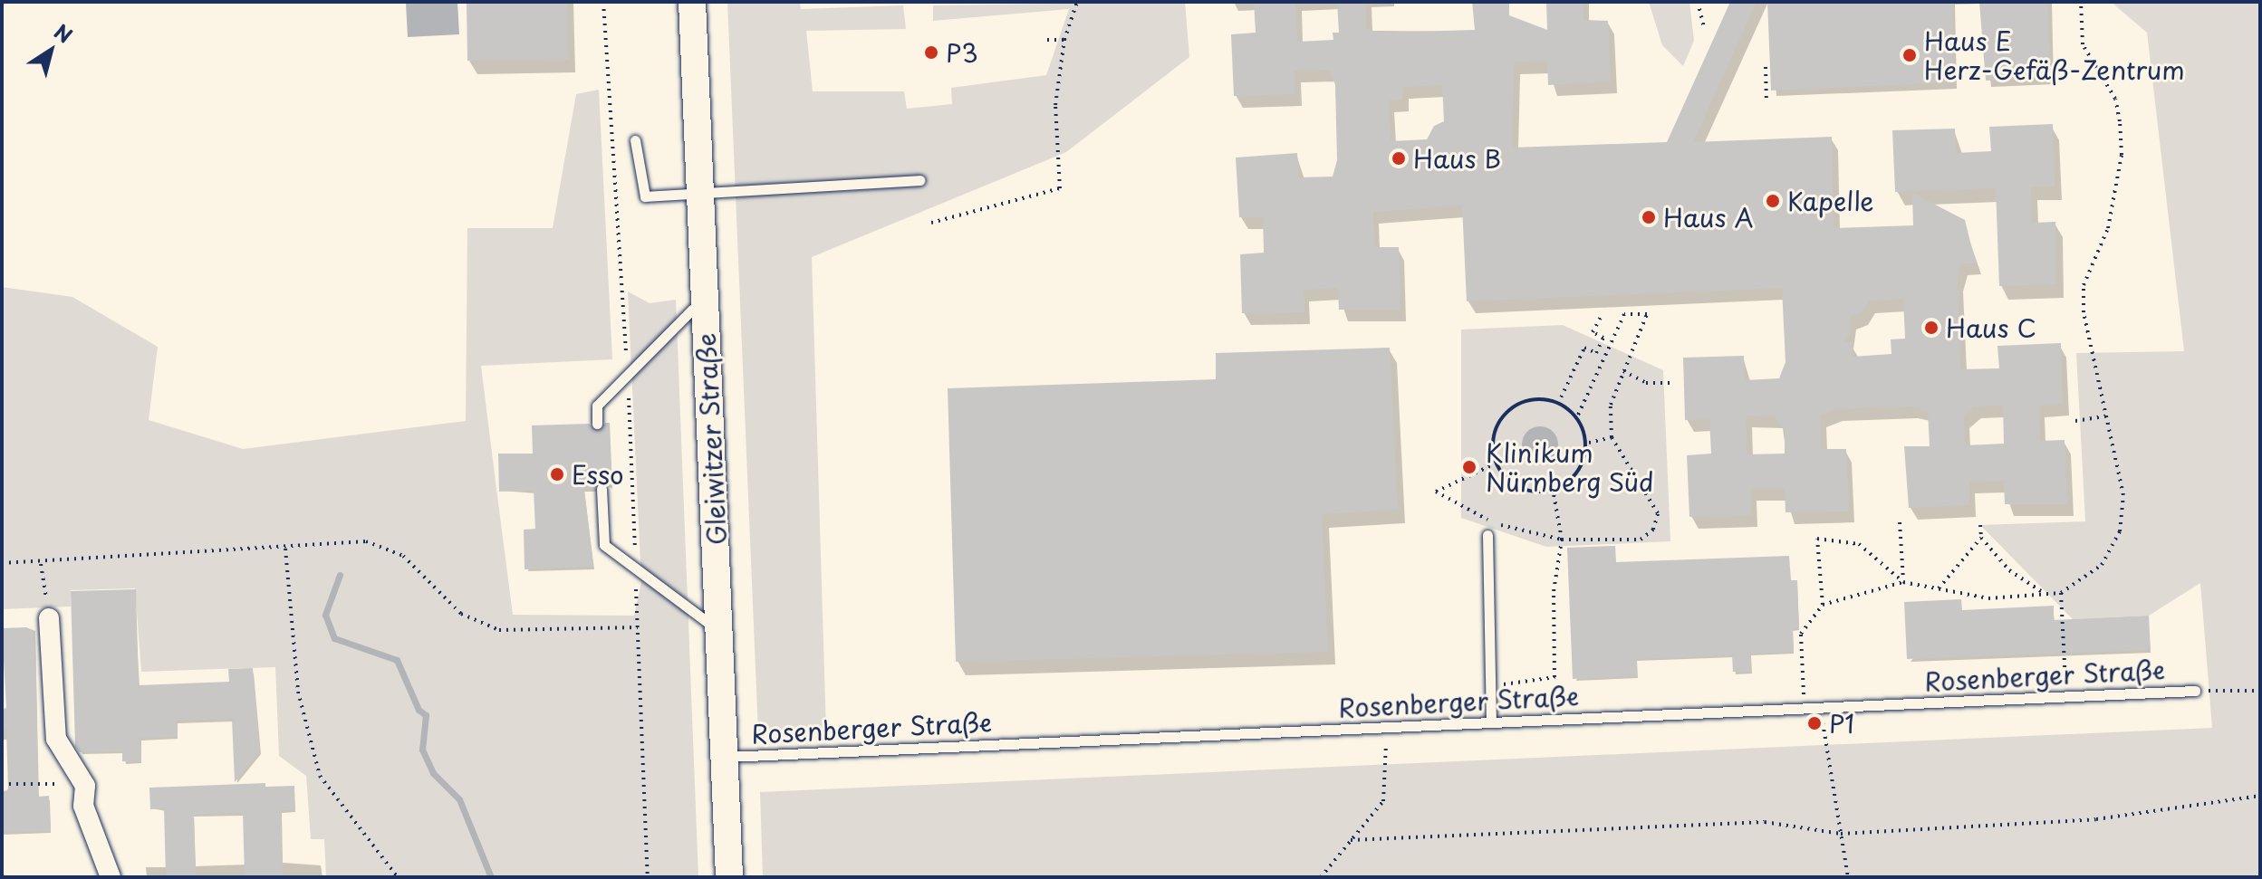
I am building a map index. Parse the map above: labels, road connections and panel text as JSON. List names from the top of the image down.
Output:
{
  "streets": {
    "main road": ["Gleiwitzer Straße"],
    "lane": ["Rosenberger Straße"]
  },
  "crossings": [
    ["Gleiwitzer Straße", "Rosenberger Straße"]
  ],
  "places": [
    "P3",
    "Haus E Herz-Gefäß-Zentrum",
    "Haus B",
    "Kapelle",
    "Haus A",
    "Haus C",
    "Klinikum Nürnberg Süd",
    "Esso",
    "P1"
  ],
  "north": "top right"
}
